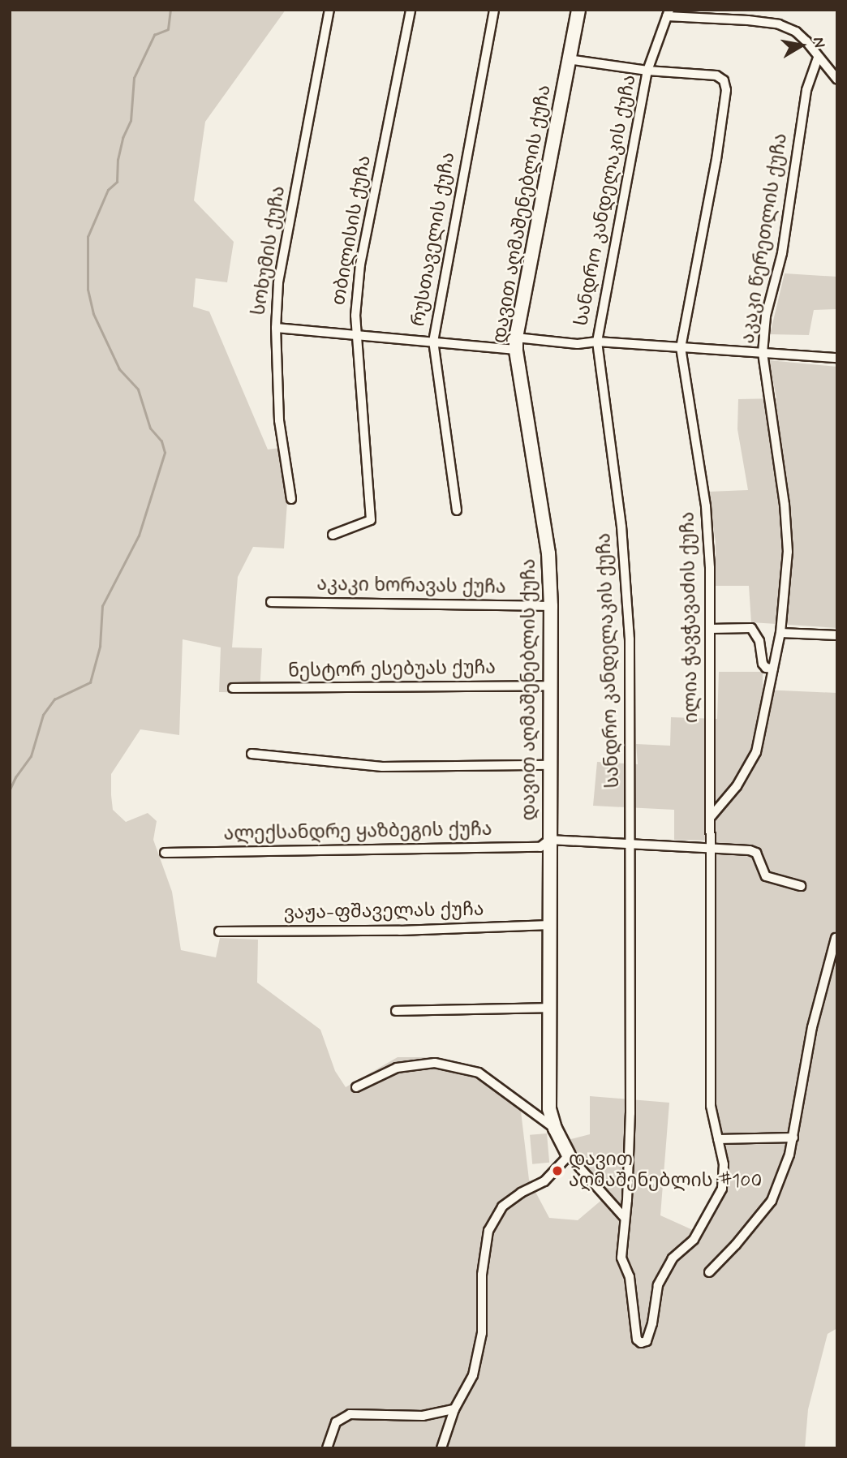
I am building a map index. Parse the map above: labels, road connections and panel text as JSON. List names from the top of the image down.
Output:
{
  "streets": {
    "street": [
      "სანდრო კანდელაკის ქუჩა",
      "დავით აღმაშენებლის ქუჩა",
      "თბილისის ქუჩა",
      "აკაკი წერეთლის ქუჩა",
      "რუსთაველის ქუჩა",
      "სოხუმის ქუჩა",
      "აკაკი ხორავას ქუჩა",
      "ილია ჭავჭავაძის ქუჩა",
      "ნესტორ ესებუას ქუჩა",
      "ალექსანდრე ყაზბეგის ქუჩა",
      "ვაჟა-ფშაველას ქუჩა"
    ]
  },
  "crossings": [
    ["სანდრო კანდელაკის ქუჩა", "დავით აღმაშენებლის ქუჩა"],
    ["სანდრო კანდელაკის ქუჩა", "ილია ჭავჭავაძის ქუჩა"],
    ["სანდრო კანდელაკის ქუჩა", "ალექსანდრე ყაზბეგის ქუჩა"],
    ["დავით აღმაშენებლის ქუჩა", "აკაკი ხორავას ქუჩა"],
    ["დავით აღმაშენებლის ქუჩა", "ილია ჭავჭავაძის ქუჩა"],
    ["დავით აღმაშენებლის ქუჩა", "ნესტორ ესებუას ქუჩა"],
    ["დავით აღმაშენებლის ქუჩა", "ალექსანდრე ყაზბეგის ქუჩა"],
    ["დავით აღმაშენებლის ქუჩა", "ვაჟა-ფშაველას ქუჩა"],
    ["აკაკი წერეთლის ქუჩა", "ილია ჭავჭავაძის ქუჩა"],
    ["ილია ჭავჭავაძის ქუჩა", "ალექსანდრე ყაზბეგის ქუჩა"]
  ],
  "places": ["დავით აღმაშენებლის #100"],
  "north": "right"
}
